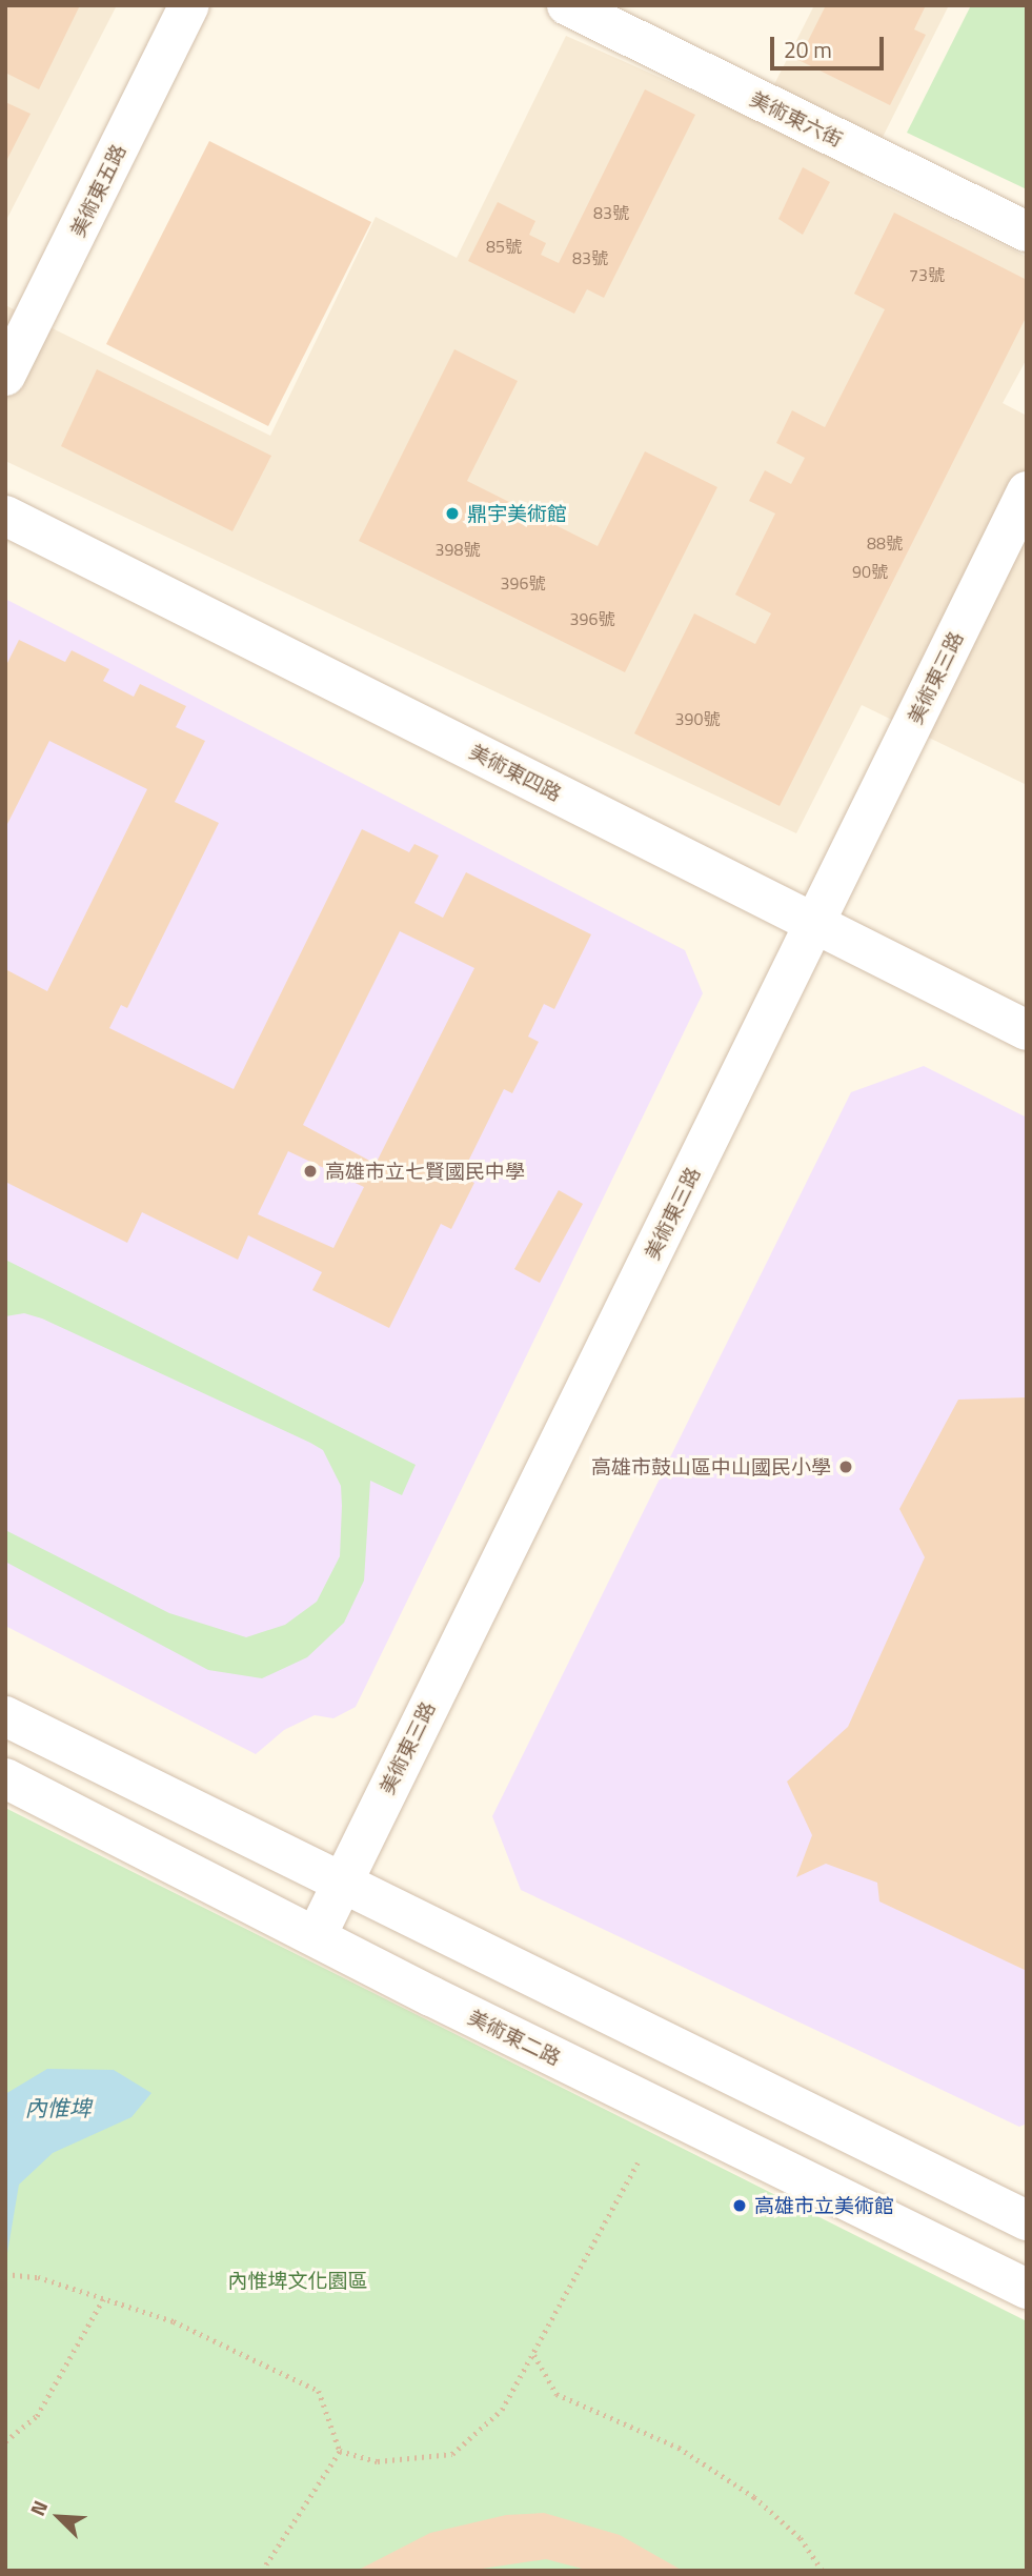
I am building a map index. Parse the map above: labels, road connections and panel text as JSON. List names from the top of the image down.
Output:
{
  "streets": {
    "street": [
      "美術東六街",
      "美術東五路",
      "美術東三路",
      "美術東四路",
      "美術東二路"
    ]
  },
  "crossings": [
    ["美術東三路", "美術東四路"],
    ["美術東三路", "美術東二路"]
  ],
  "water": ["內惟埤"],
  "parks": ["內惟埤文化園區"],
  "places": [
    "鼎宇美術館",
    "高雄市立七賢國民中學",
    "高雄市鼓山區中山國民小學",
    "高雄市立美術館"
  ],
  "house_numbers": [
    "83號",
    "85號",
    "83號",
    "73號",
    "88號",
    "398號",
    "90號",
    "396號",
    "396號",
    "390號"
  ],
  "scale_bar": "20 m",
  "north": "top left"
}
